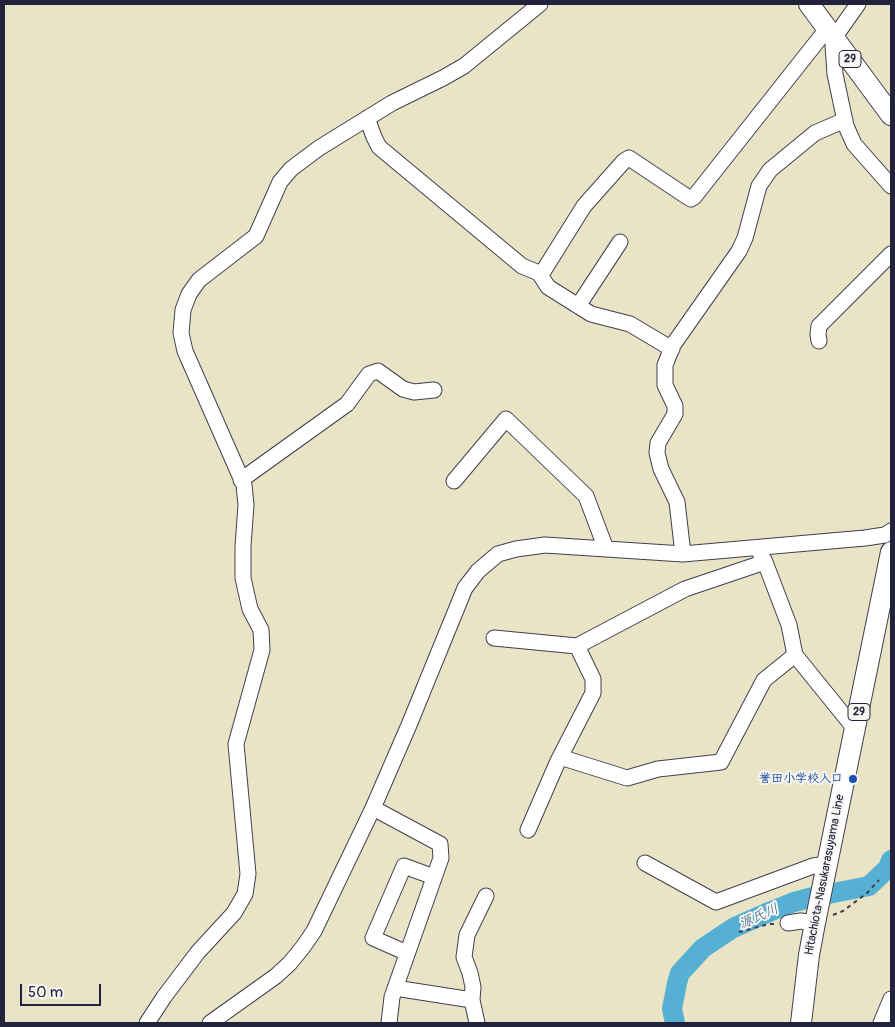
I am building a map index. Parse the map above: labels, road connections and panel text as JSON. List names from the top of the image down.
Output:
{
  "streets": {
    "main road": ["29", "Hitachiota-Nasukarasuyama Line"]
  },
  "water": ["源氏川"],
  "places": ["誉田小学校入口"],
  "scale_bar": "50 m"
}
